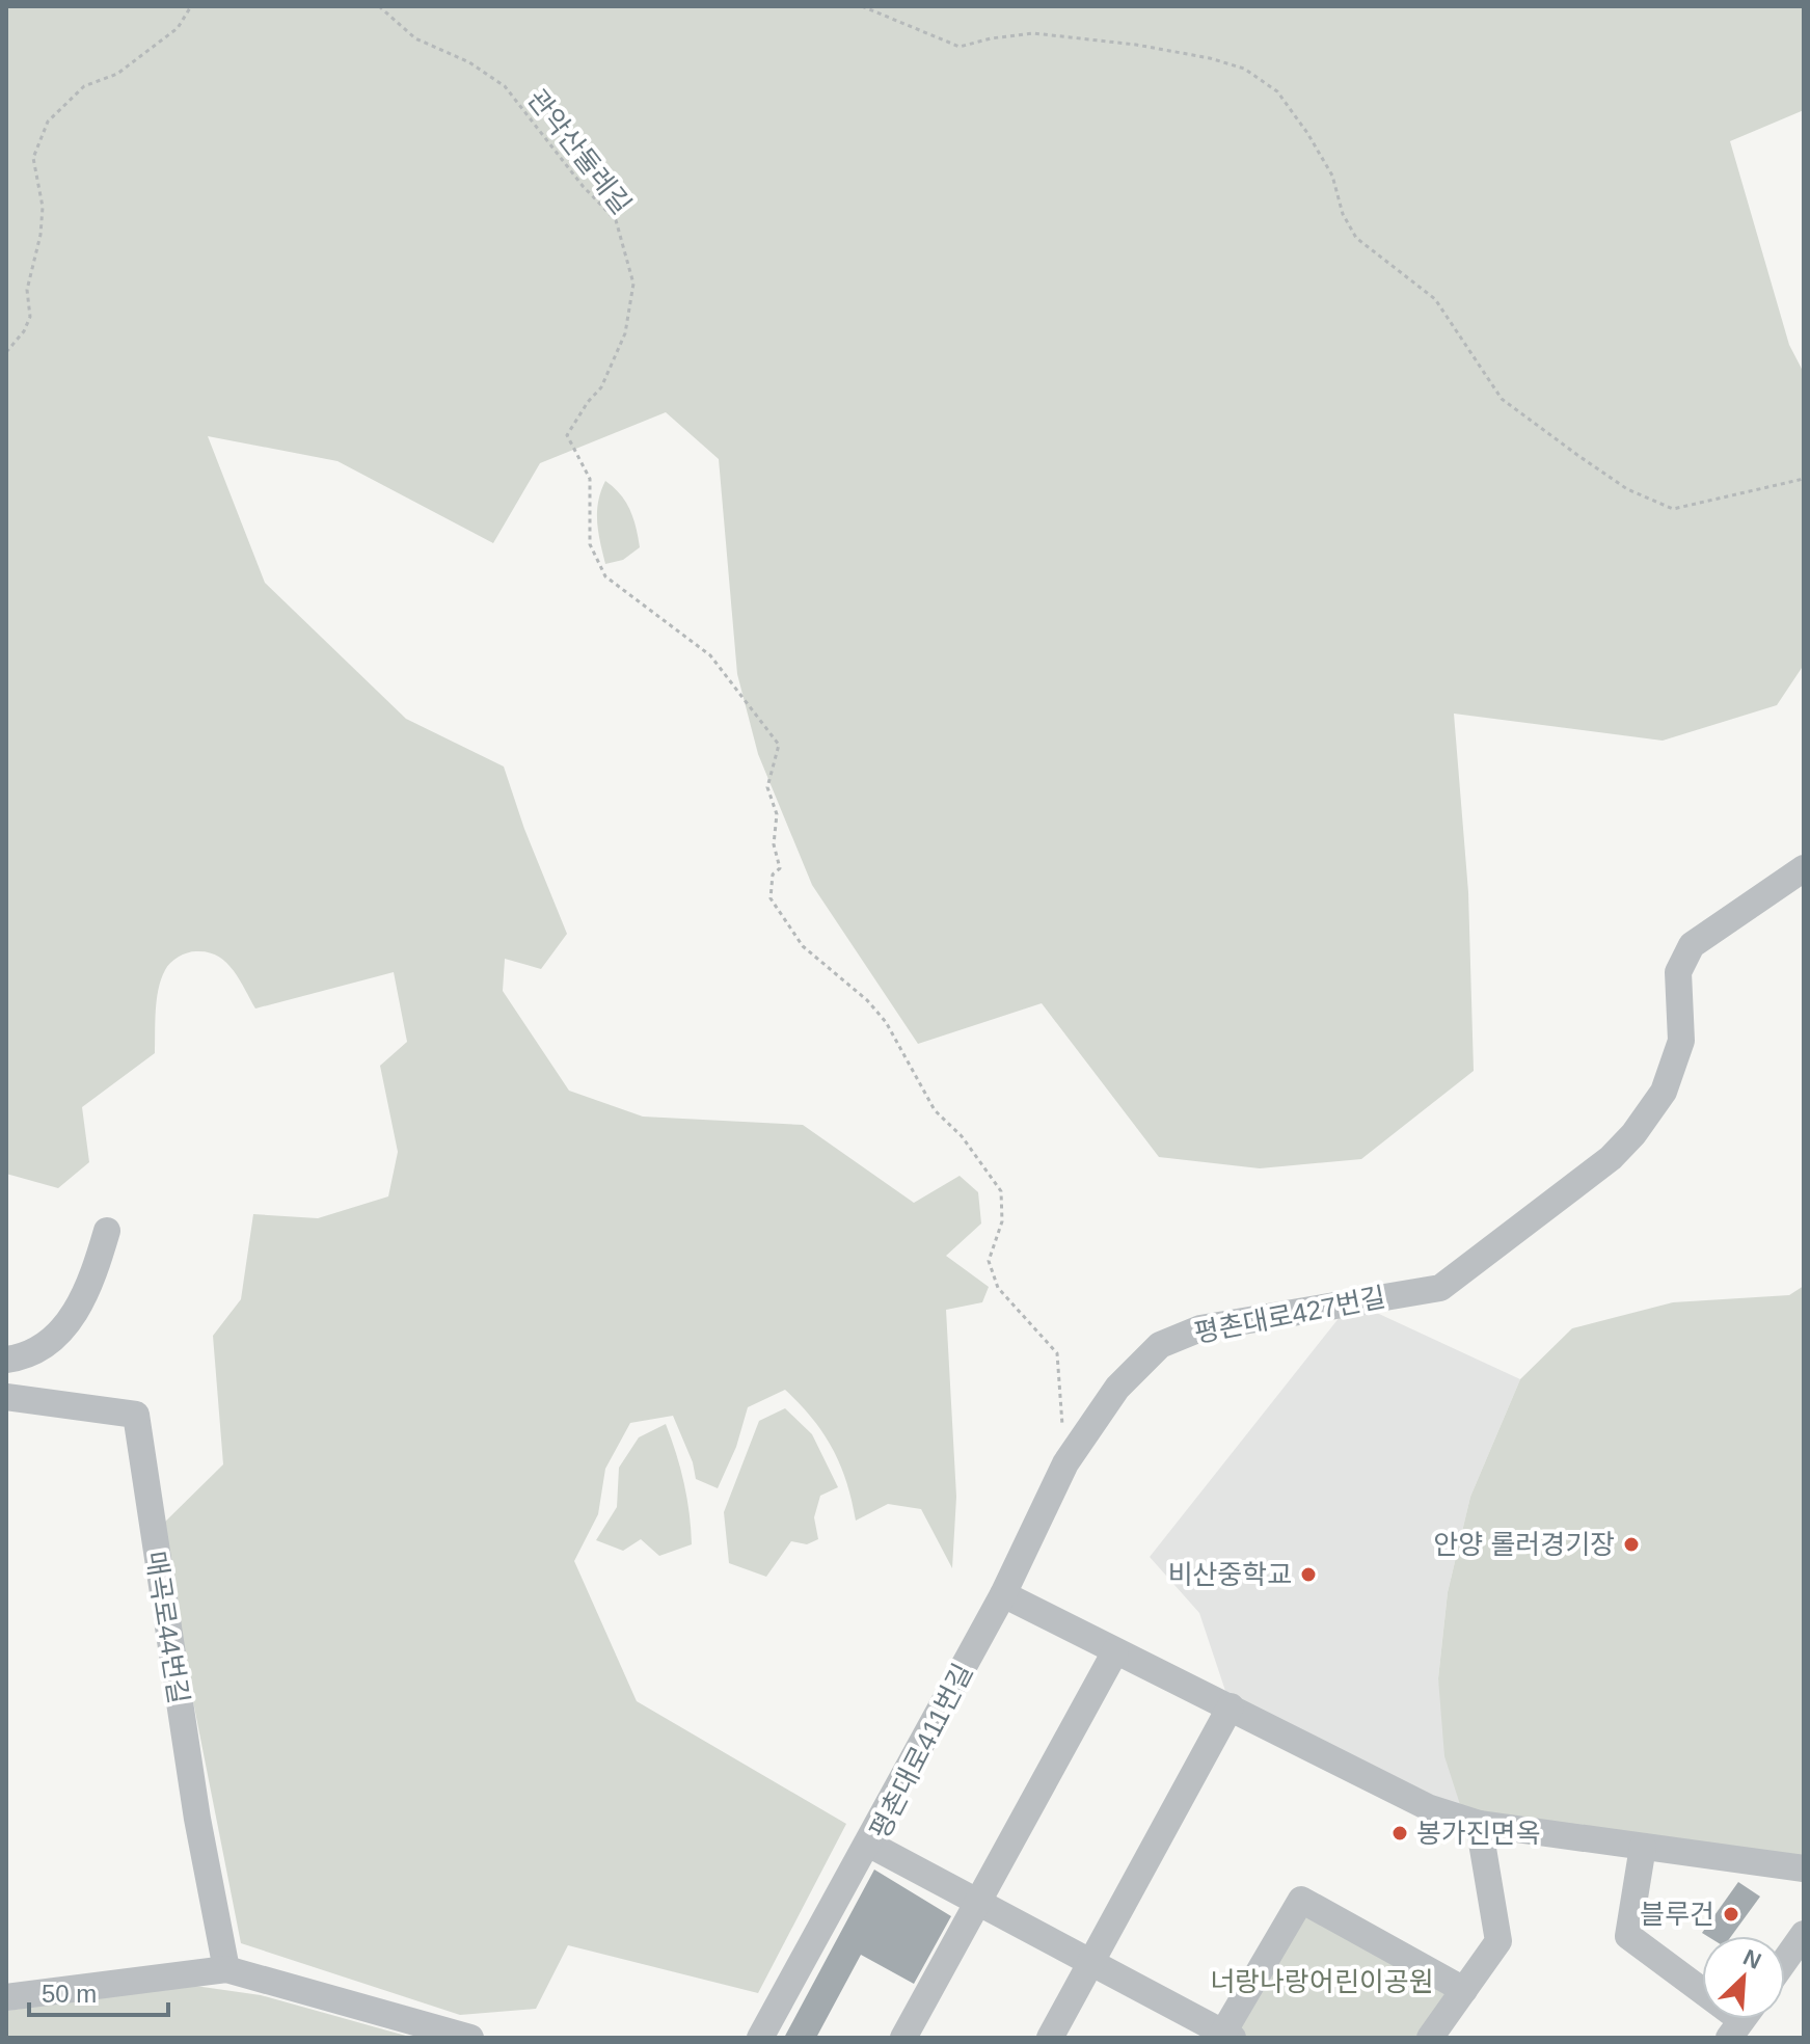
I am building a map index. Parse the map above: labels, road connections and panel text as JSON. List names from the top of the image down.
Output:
{
  "streets": {
    "street": ["평촌대로427번길", "매곡로44번길", "평촌대로411번길"],
    "path": ["관악산둘레길"]
  },
  "crossings": [
    ["관악산둘레길", "평촌대로427번길"],
    ["평촌대로427번길", "평촌대로411번길"]
  ],
  "parks": ["너랑나랑어린이공원"],
  "places": [
    "안양 롤러경기장",
    "비산중학교",
    "봉가진면옥",
    "블루건"
  ],
  "scale_bar": "50 m",
  "north": "top right"
}
